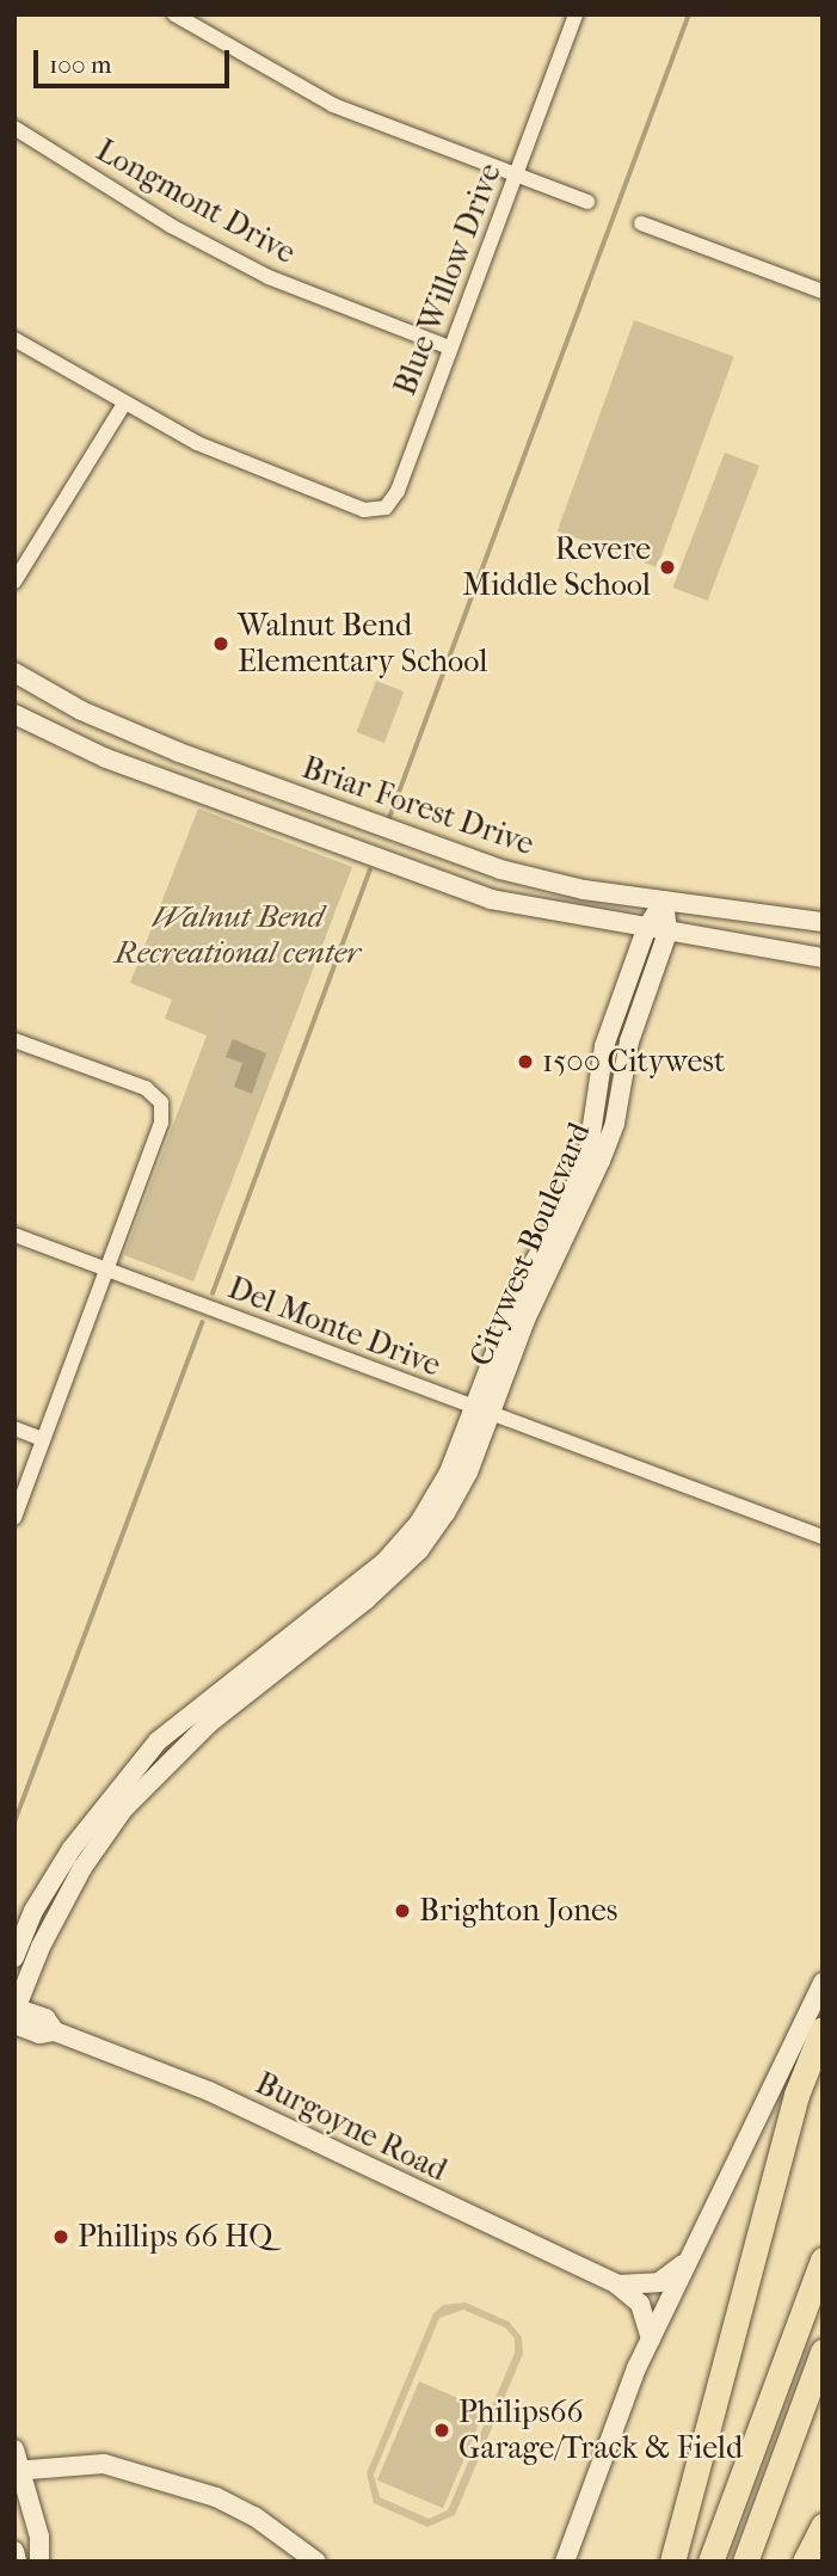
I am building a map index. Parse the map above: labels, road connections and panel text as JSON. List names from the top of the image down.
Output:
{
  "streets": {
    "street": [
      "Longmont Drive",
      "Blue Willow Drive",
      "Briar Forest Drive",
      "Citywest Boulevard",
      "Del Monte Drive",
      "Burgoyne Road"
    ]
  },
  "crossings": [
    ["Longmont Drive", "Blue Willow Drive"],
    ["Briar Forest Drive", "Citywest Boulevard"],
    ["Citywest Boulevard", "Del Monte Drive"],
    ["Citywest Boulevard", "Burgoyne Road"]
  ],
  "parks": ["Walnut Bend Recreational center"],
  "places": [
    "Revere Middle School",
    "Walnut Bend Elementary School",
    "1500 Citywest",
    "Brighton Jones",
    "Phillips 66 HQ",
    "Philips66 Garage/Track & Field"
  ],
  "scale_bar": "100 m"
}
